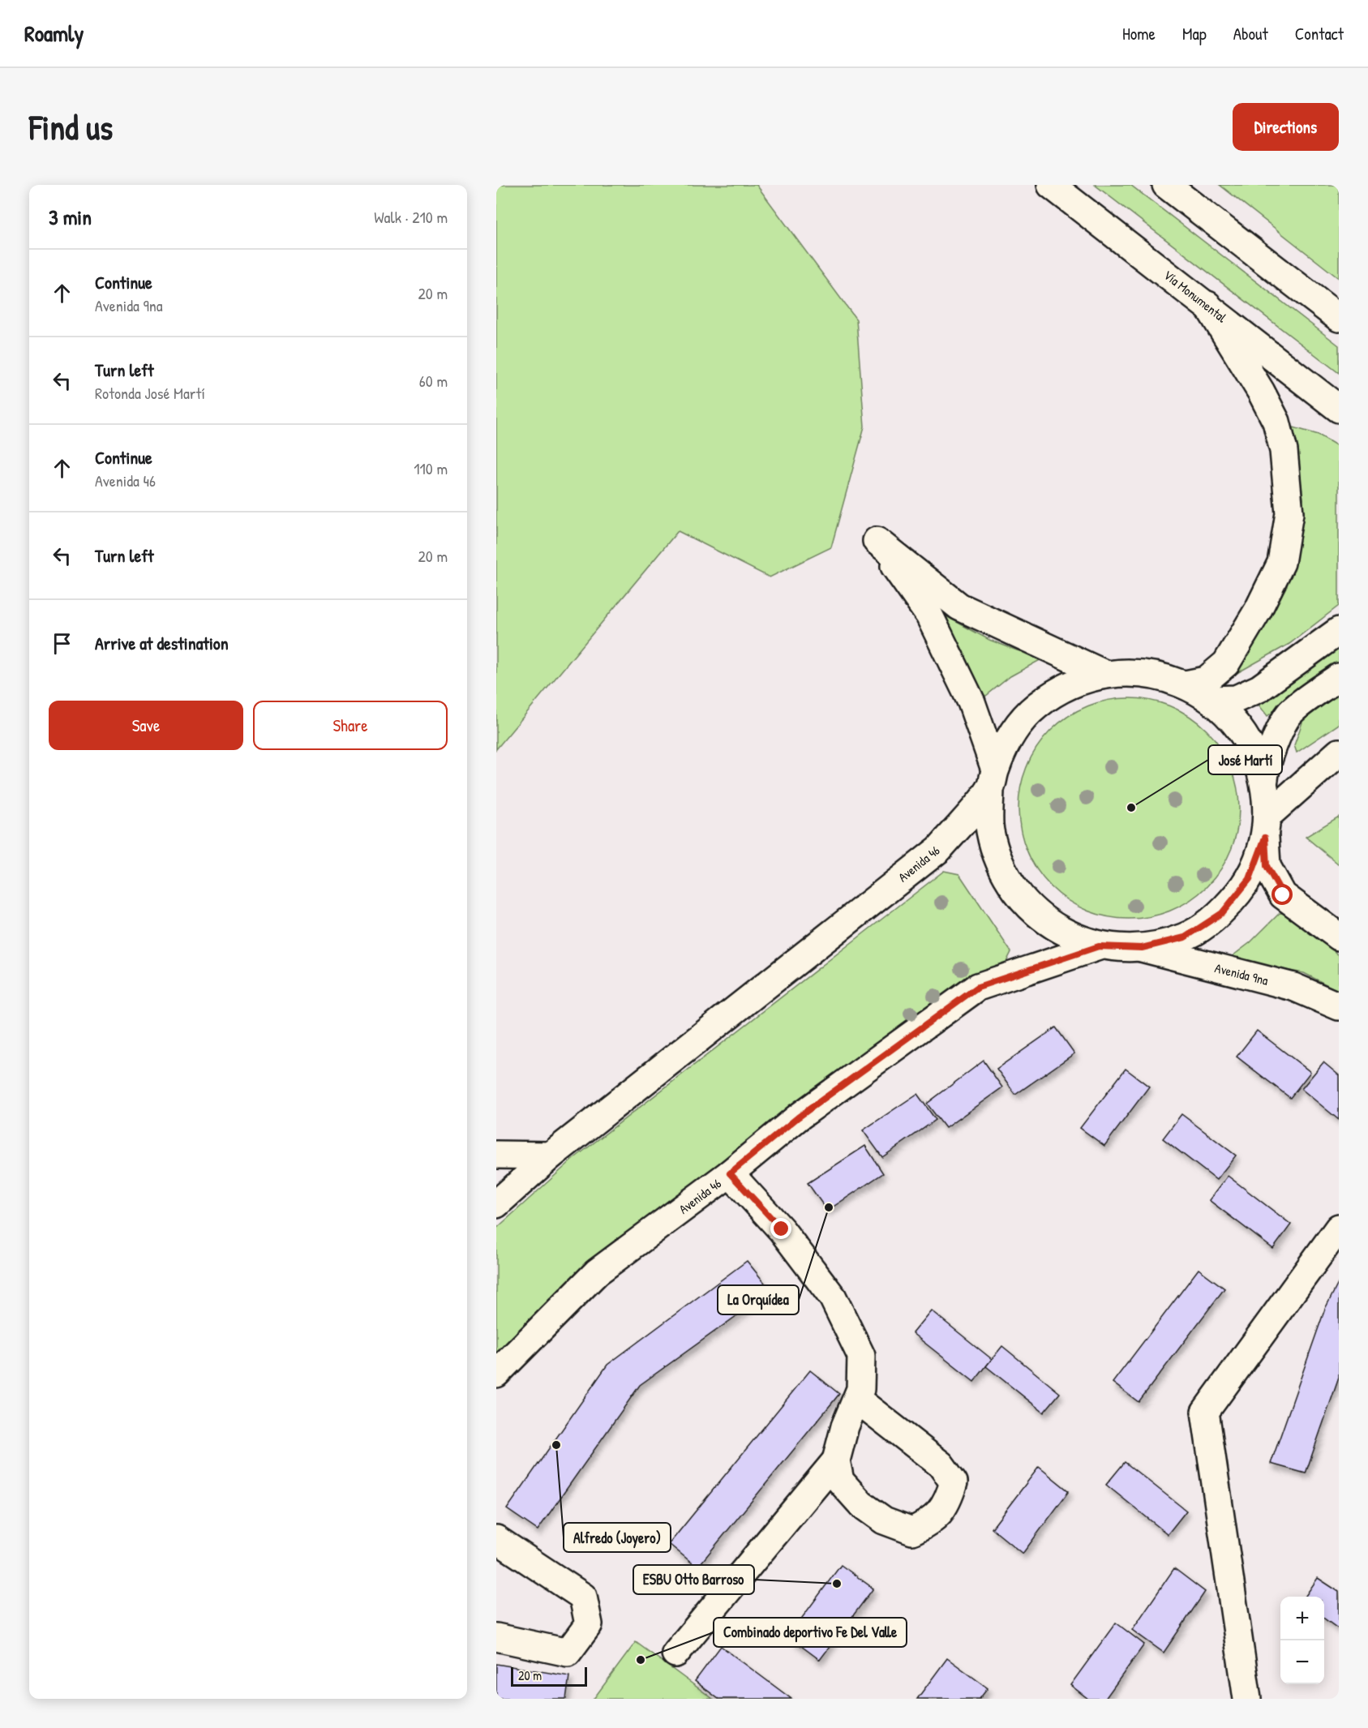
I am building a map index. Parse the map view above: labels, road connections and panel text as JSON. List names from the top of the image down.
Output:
{
  "streets": {
    "main road": ["Vía Monumental", "Avenida 46", "Avenida 9na"]
  },
  "places": [
    "José Martí",
    "La Orquídea",
    "Alfredo (Joyero)",
    "ESBU Otto Barroso",
    "Combinado deportivo Fe Del Valle"
  ],
  "scale_bar": "20 m",
  "page": {
    "header": "Roamly",
    "nav": [
      "Home",
      "Map",
      "About",
      "Contact"
    ],
    "buttons": [
      "Directions",
      ["Save", "Share"]
    ],
    "title": "Find us",
    "heading": ["3 min", "Walk · 210 m"],
    "list": [
      ["Continue", "Avenida 9na", "20 m"],
      ["Turn left", "Rotonda José Martí", "60 m"],
      ["Continue", "Avenida 46", "110 m"],
      ["Turn left", "20 m"],
      "Arrive at destination"
    ],
    "map_buttons": ["+", "−"],
    "scale": "20 m"
  }
}
